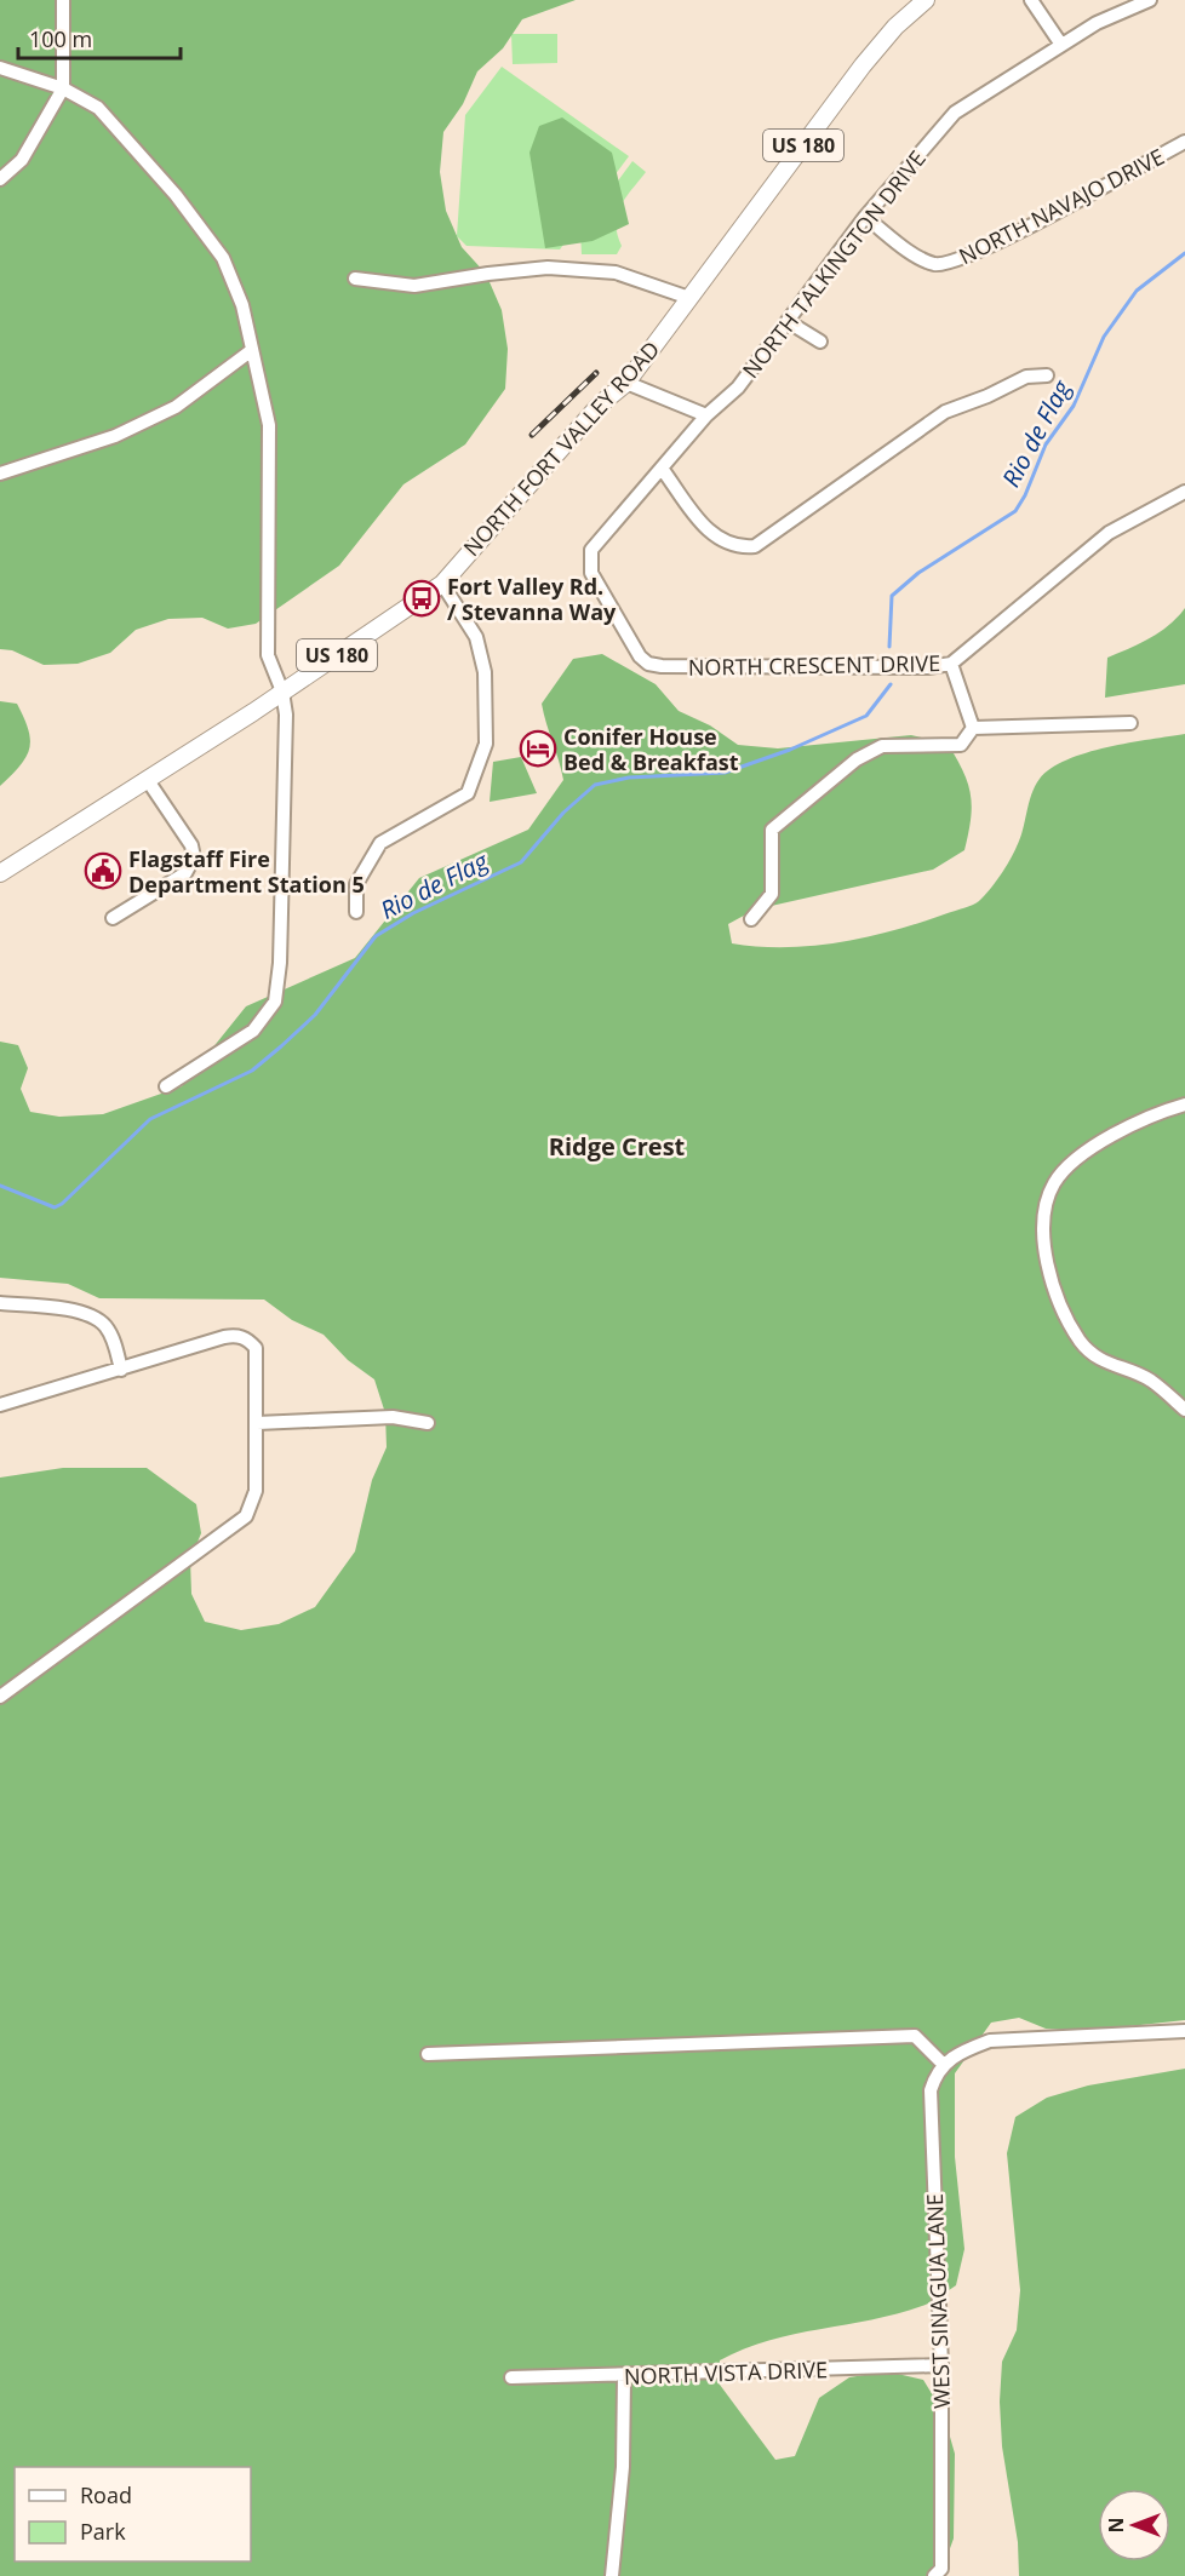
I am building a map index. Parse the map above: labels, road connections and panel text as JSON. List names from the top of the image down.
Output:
{
  "streets": {
    "main road": ["US 180", "NORTH FORT VALLEY ROAD"],
    "street": [
      "NORTH NAVAJO DRIVE",
      "NORTH TALKINGTON DRIVE",
      "NORTH CRESCENT DRIVE",
      "WEST SINAGUA LANE",
      "NORTH VISTA DRIVE"
    ]
  },
  "crossings": [
    ["NORTH NAVAJO DRIVE", "NORTH TALKINGTON DRIVE"],
    ["NORTH TALKINGTON DRIVE", "NORTH CRESCENT DRIVE"],
    ["WEST SINAGUA LANE", "NORTH VISTA DRIVE"]
  ],
  "districts": ["Ridge Crest"],
  "water": ["Rio de Flag"],
  "places": {
    "bus stop": ["Fort Valley Rd. / Stevanna Way"],
    "hotel": ["Conifer House Bed & Breakfast"],
    "public building": ["Flagstaff Fire Department Station 5"]
  },
  "legend": ["Road", "Park"],
  "scale_bar": "100 m",
  "north": "left"
}
